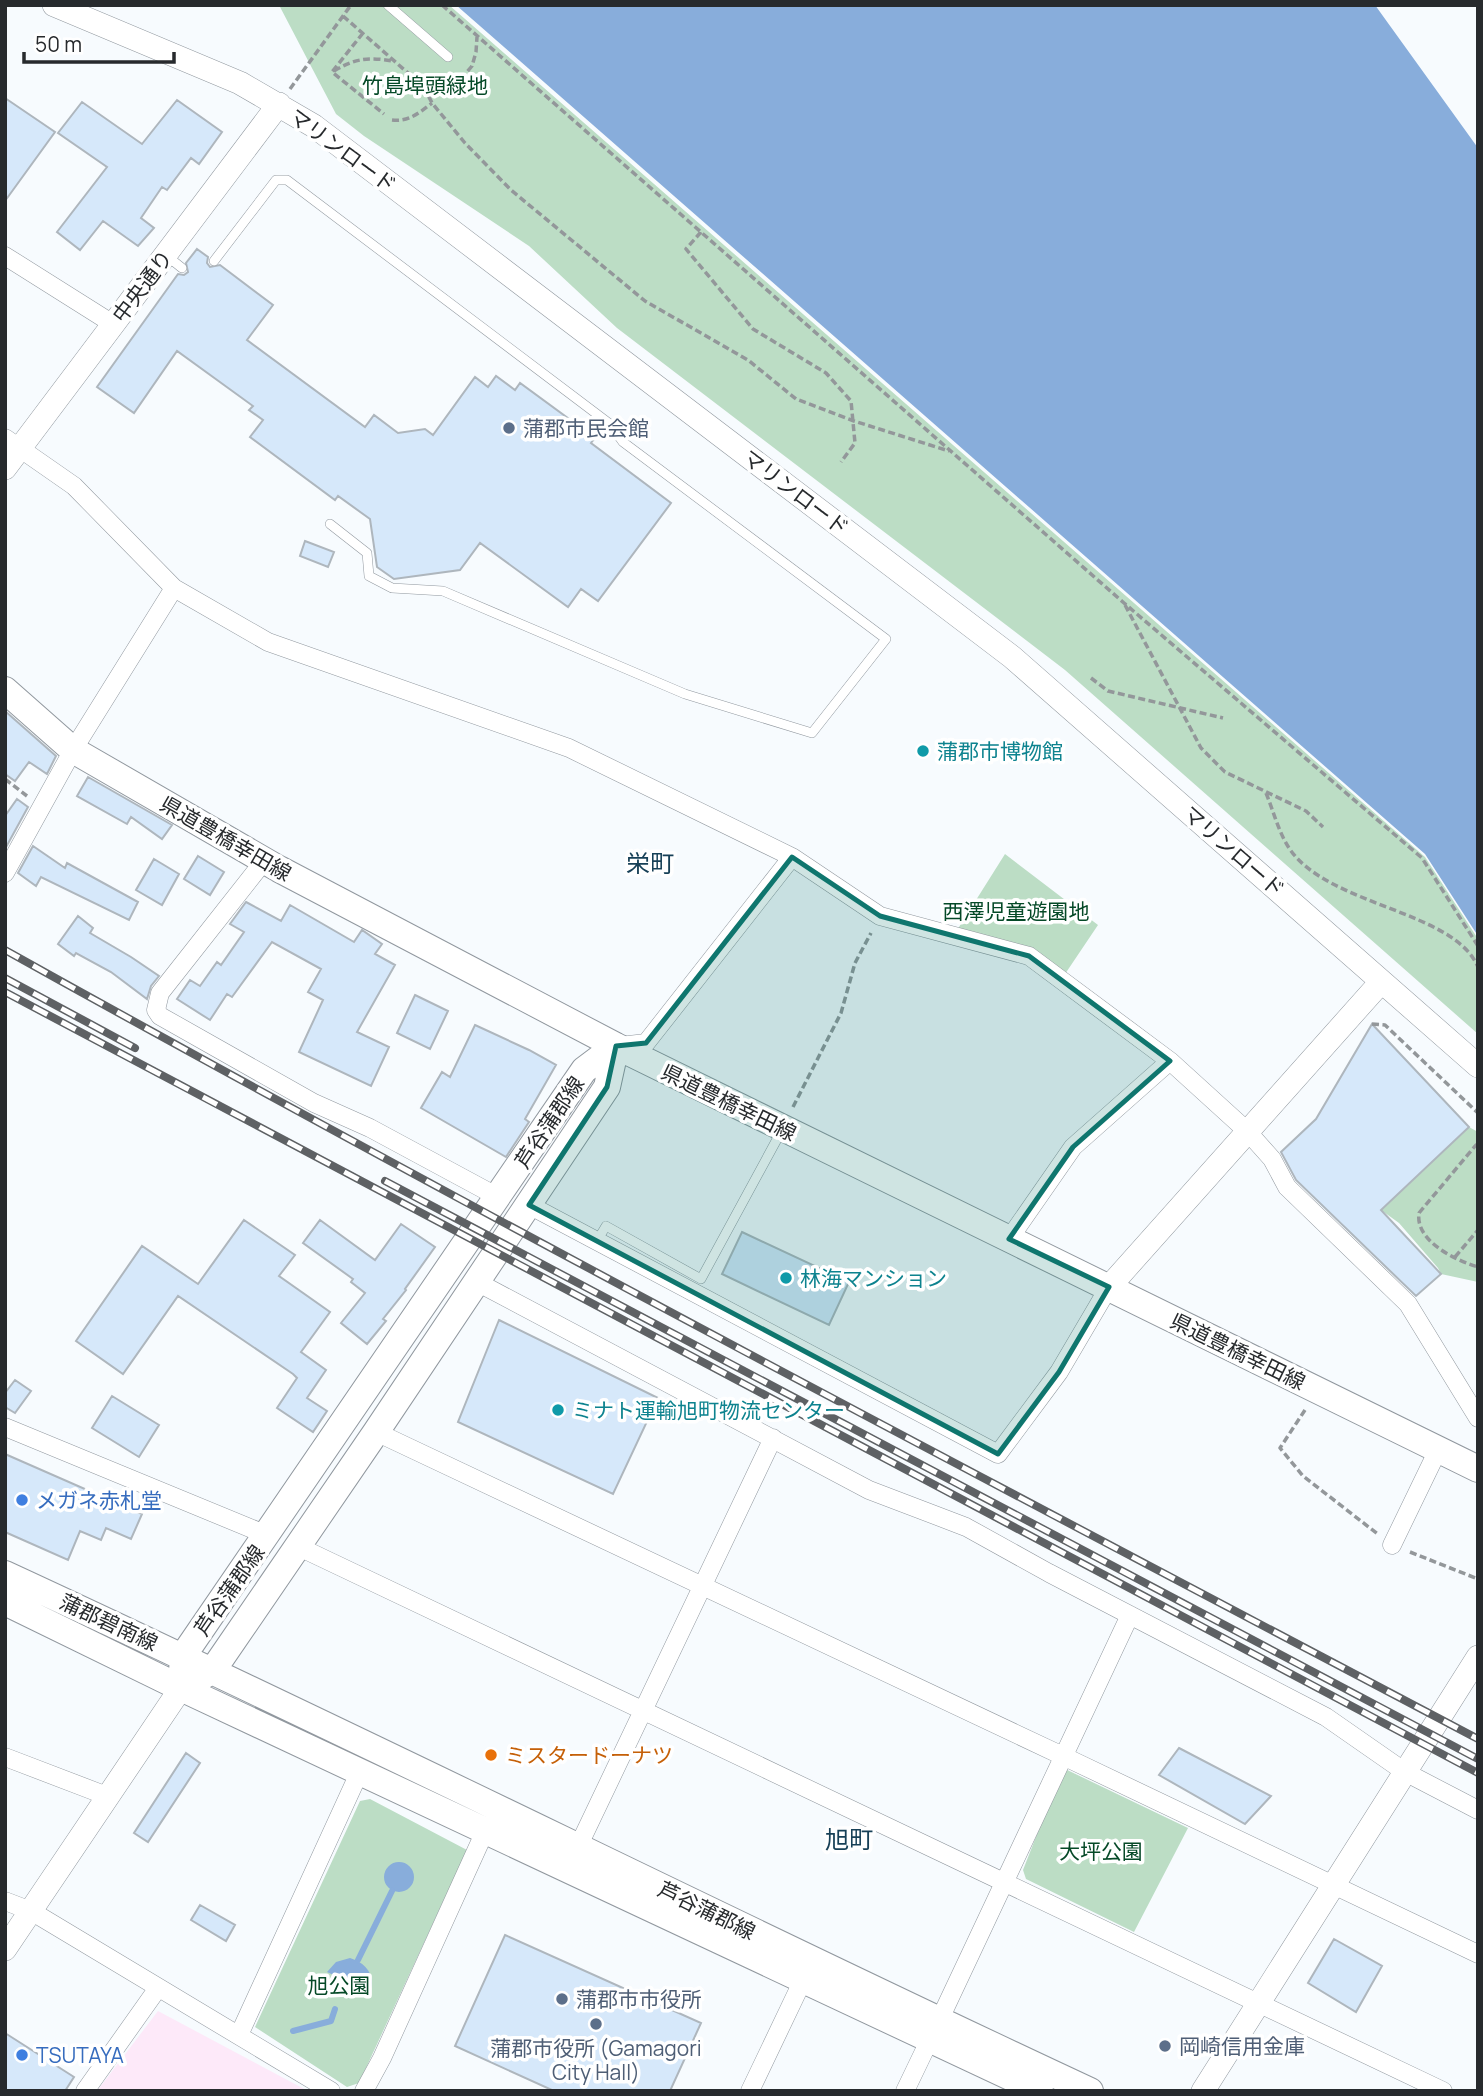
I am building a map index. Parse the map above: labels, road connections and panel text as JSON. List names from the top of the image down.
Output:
{
  "streets": {
    "main road": ["県道豊橋幸田線", "芦谷蒲郡線", "蒲郡碧南線"],
    "street": ["マリンロード", "中央通り"]
  },
  "crossings": [
    ["マリンロード", "中央通り"],
    ["県道豊橋幸田線", "芦谷蒲郡線"],
    ["芦谷蒲郡線", "蒲郡碧南線"]
  ],
  "districts": ["栄町", "旭町"],
  "parks": [
    "竹島埠頭緑地",
    "西澤児童遊園地",
    "大坪公園",
    "旭公園"
  ],
  "places": [
    "蒲郡市民会館",
    "蒲郡市博物館",
    "林海マンション",
    "ミナト運輸旭町物流センター",
    "メガネ赤札堂",
    "ミスタードーナツ",
    "蒲郡市市役所",
    "蒲郡市役所 (Gamagori City Hall)",
    "岡崎信用金庫",
    "TSUTAYA"
  ],
  "scale_bar": "50 m"
}
